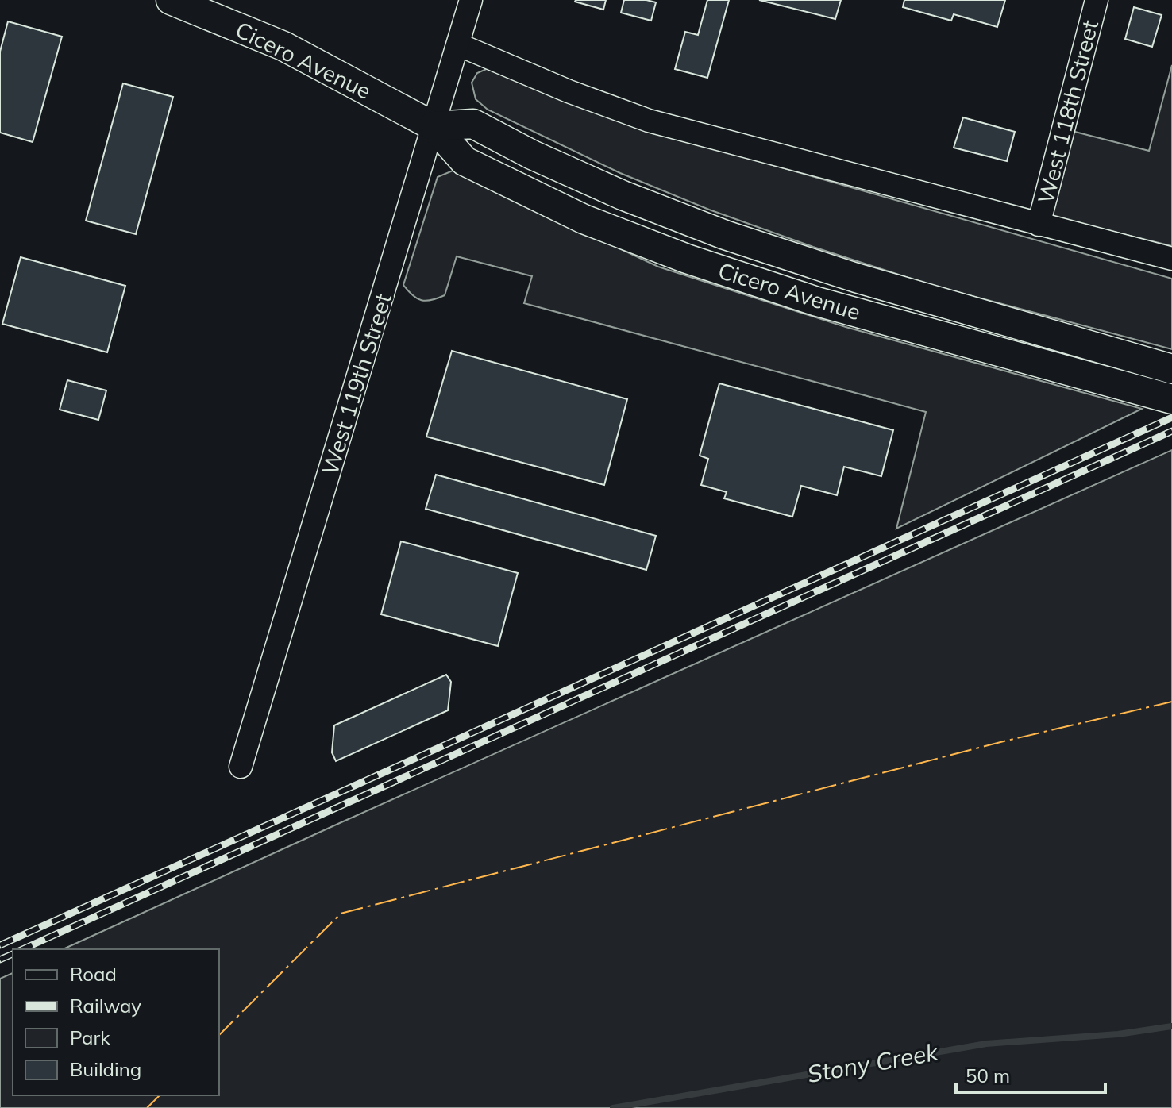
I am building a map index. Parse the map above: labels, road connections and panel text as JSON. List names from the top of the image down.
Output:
{
  "streets": {
    "main road": ["Cicero Avenue"],
    "street": ["West 118th Street", "West 119th Street"]
  },
  "crossings": [
    ["Cicero Avenue", "West 119th Street"]
  ],
  "water": ["Stony Creek"],
  "legend": [
    "Road",
    "Railway",
    "Park",
    "Building"
  ],
  "scale_bar": "50 m"
}
